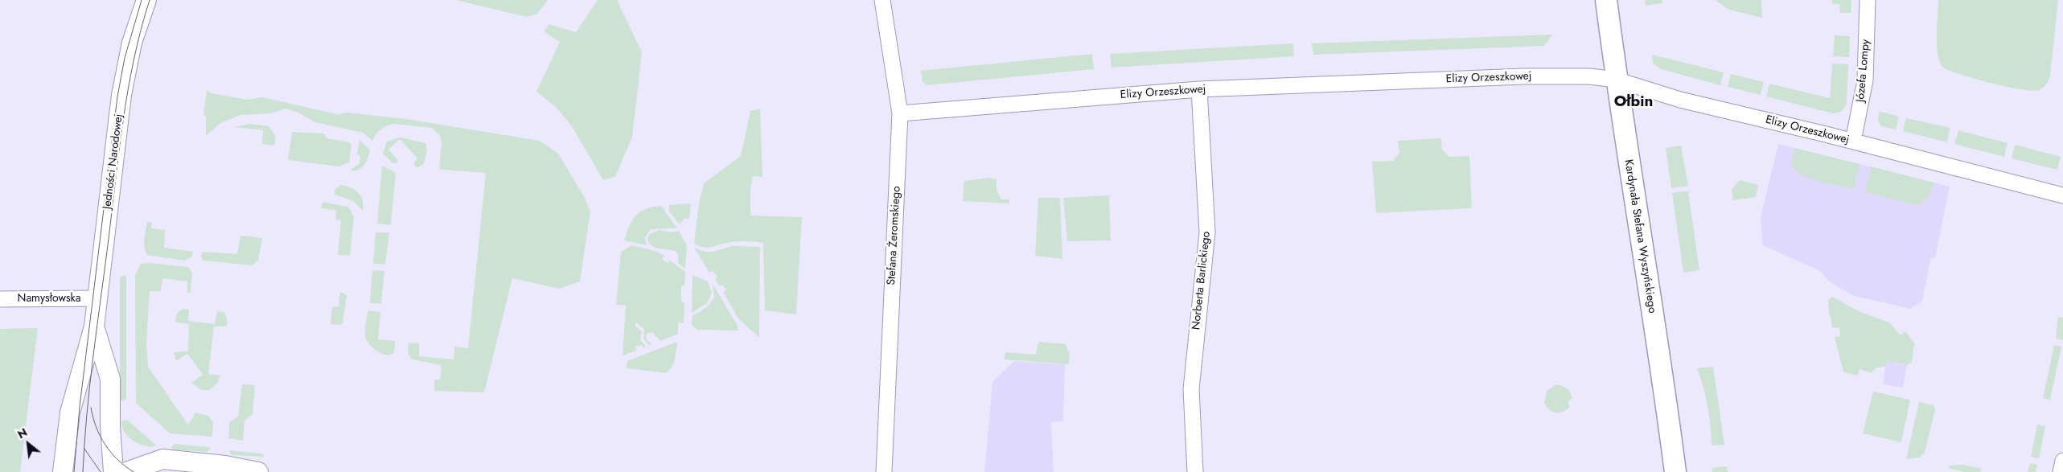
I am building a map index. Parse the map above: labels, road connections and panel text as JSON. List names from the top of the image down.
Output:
{
  "streets": {
    "main road": ["Kardynała Stefana Wyszyńskiego"],
    "street": [
      "Józefa Lompy",
      "Elizy Orzeszkowej",
      "Jedności Narodowej",
      "Stefana Żeromskiego",
      "Norberta Barlickiego",
      "Namysłowska"
    ]
  },
  "crossings": [
    ["Józefa Lompy", "Elizy Orzeszkowej"],
    ["Elizy Orzeszkowej", "Stefana Żeromskiego"],
    ["Elizy Orzeszkowej", "Kardynała Stefana Wyszyńskiego"],
    ["Elizy Orzeszkowej", "Norberta Barlickiego"],
    ["Jedności Narodowej", "Namysłowska"]
  ],
  "districts": ["Ołbin"],
  "north": "top left"
}
